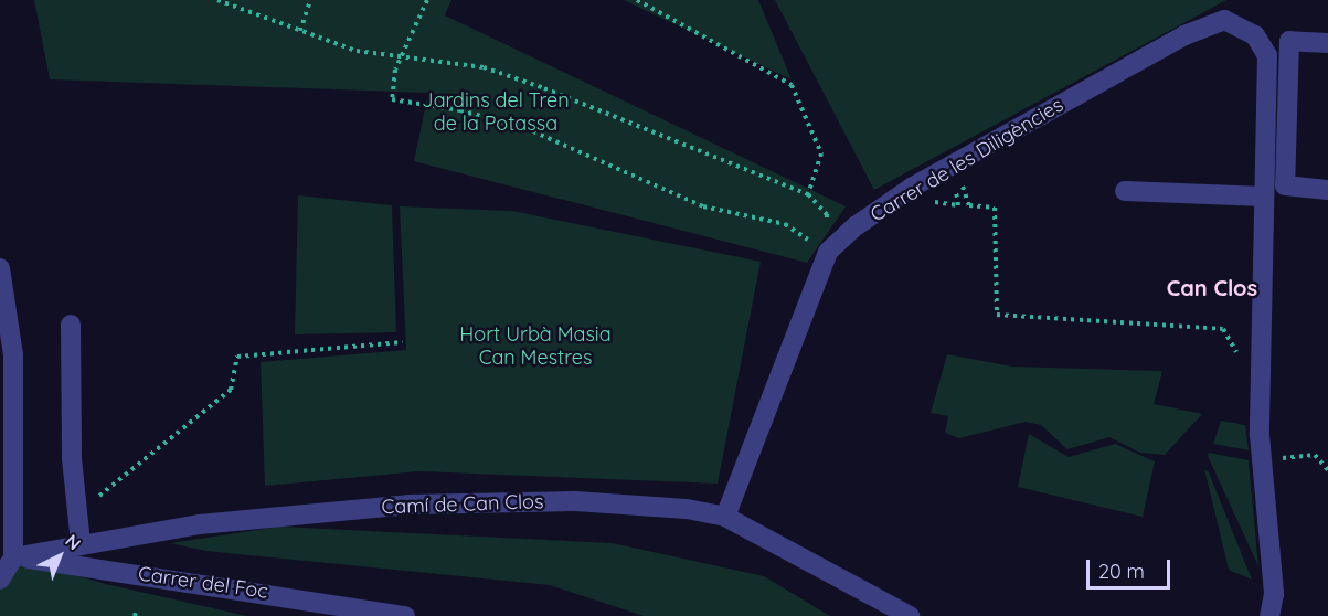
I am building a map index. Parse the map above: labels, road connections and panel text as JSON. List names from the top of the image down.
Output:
{
  "streets": {
    "street": ["Carrer de les Diligències", "Camí de Can Clos", "Carrer del Foc"]
  },
  "crossings": [
    ["Carrer de les Diligències", "Camí de Can Clos"],
    ["Camí de Can Clos", "Carrer del Foc"]
  ],
  "districts": ["Can Clos"],
  "parks": ["Jardins del Tren de la Potassa", "Hort Urbà Masia Can Mestres"],
  "scale_bar": "20 m",
  "north": "top right"
}
